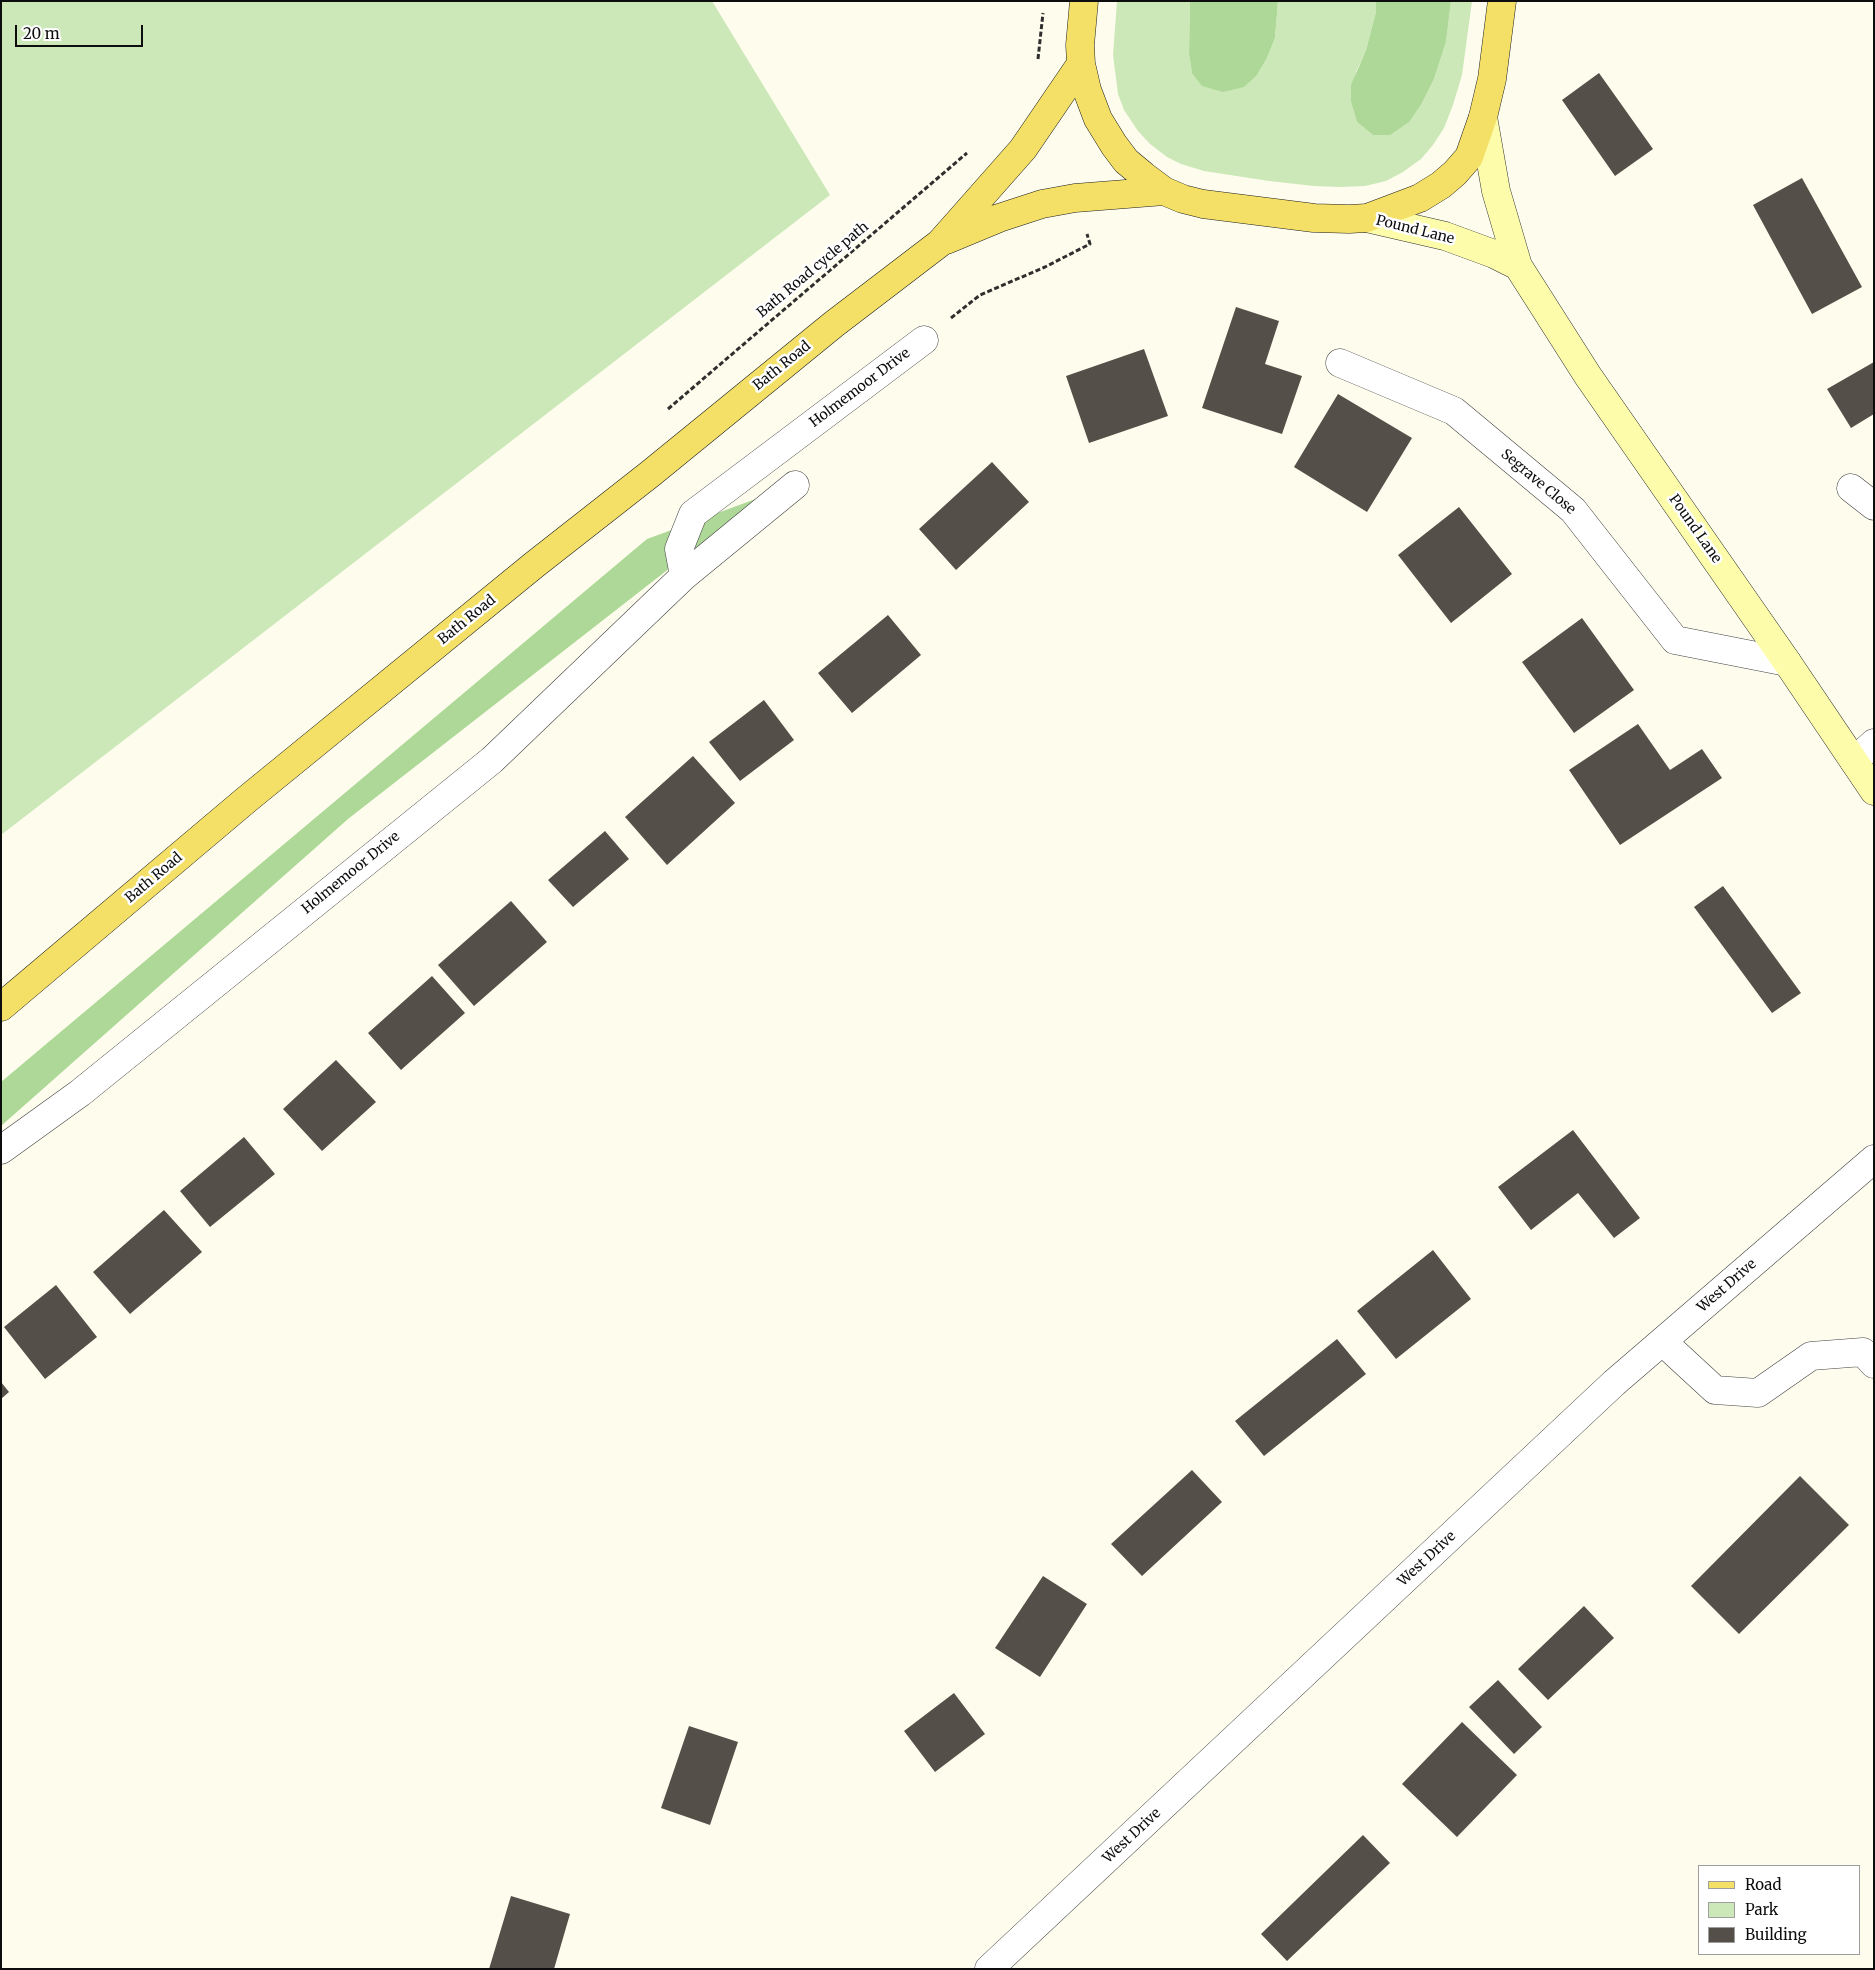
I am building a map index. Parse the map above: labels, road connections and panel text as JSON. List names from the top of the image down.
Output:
{
  "streets": {
    "main road": ["Bath Road"],
    "street": [
      "Pound Lane",
      "Holmemoor Drive",
      "Segrave Close",
      "West Drive"
    ],
    "path": ["Bath Road cycle path"]
  },
  "crossings": [
    ["Pound Lane", "Segrave Close"]
  ],
  "legend": ["Road", "Park", "Building"],
  "scale_bar": "20 m"
}
